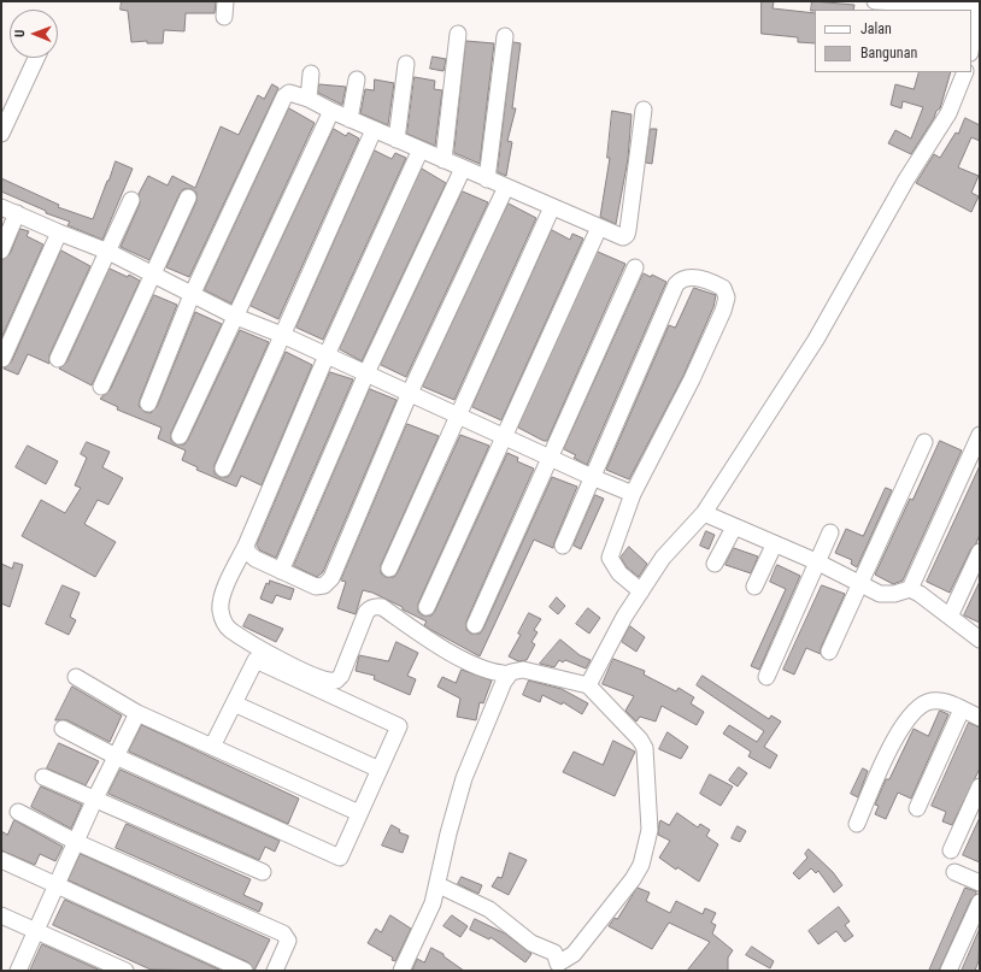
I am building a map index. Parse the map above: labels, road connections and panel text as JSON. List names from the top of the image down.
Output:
{
  "legend": ["Jalan", "Bangunan"],
  "north": "left"
}
